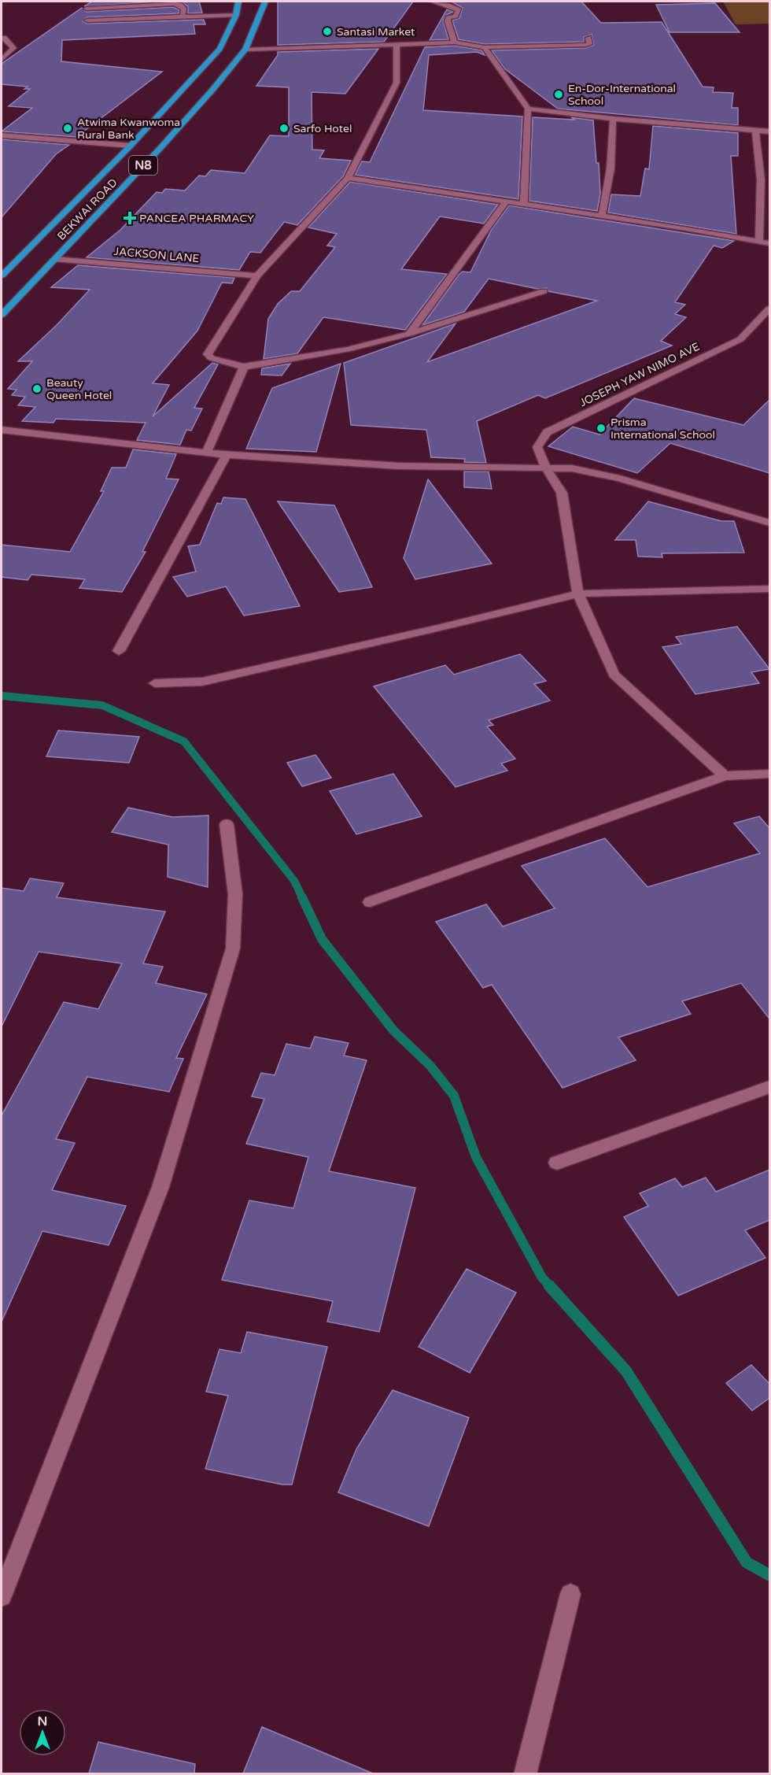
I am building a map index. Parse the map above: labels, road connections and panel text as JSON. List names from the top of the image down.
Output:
{
  "streets": {
    "highway": ["N8", "BEKWAI ROAD"],
    "street": ["JACKSON LANE", "JOSEPH YAW NIMO AVE"]
  },
  "crossings": [
    ["BEKWAI ROAD", "JACKSON LANE"]
  ],
  "places": {
    "other": [
      "Santasi Market",
      "En-Dor-International School",
      "Atwima Kwanwoma Rural Bank",
      "Sarfo Hotel",
      "Beauty Queen Hotel",
      "Prisma International School"
    ],
    "health": ["PANCEA PHARMACY"]
  },
  "north": "top"
}
